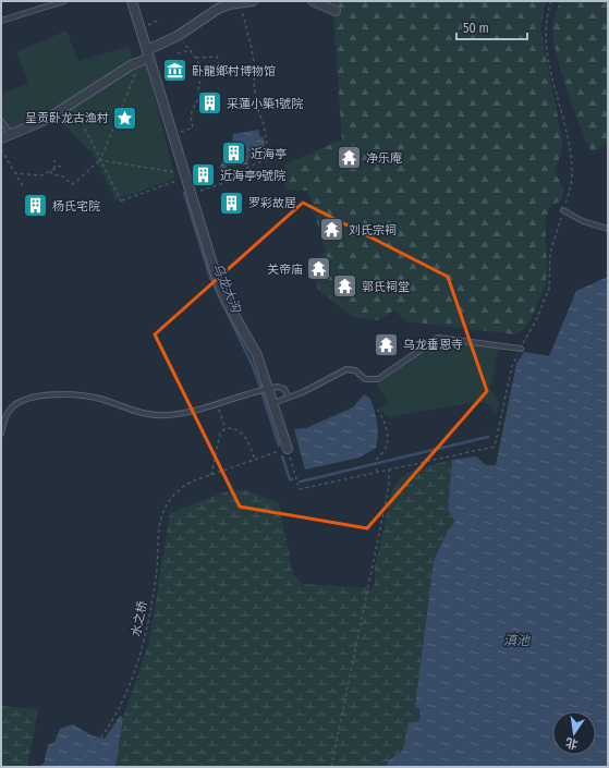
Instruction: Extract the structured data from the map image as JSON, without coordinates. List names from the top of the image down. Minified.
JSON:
{"streets":{"path":["水之桥"]},"water":["乌龙大沟","滇池"],"places":{"museum":["卧龍鄉村博物馆"],"building":["采蓮小築1號院","近海亭","近海亭9號院","罗彩故居","杨氏宅院"],"place":["呈贡卧龙古渔村"],"temple":["净乐庵","刘氏宗祠","关帝庙","郭氏祠堂","乌龙垂恩寺"]},"scale_bar":"50 m","north":"bottom"}
